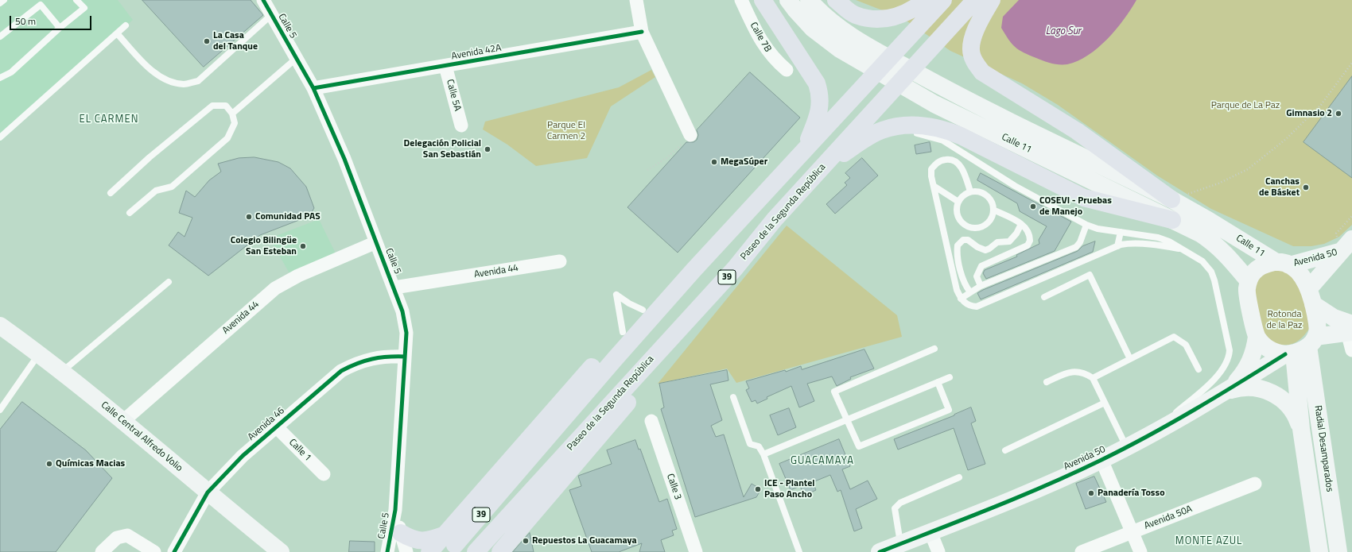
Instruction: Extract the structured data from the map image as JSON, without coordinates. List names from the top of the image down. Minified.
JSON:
{"streets":{"highway":["Paseo de la Segunda República","39"],"main road":["Calle 11","Avenida 50","Calle Central Alfredo Volio","Radial Desamparados"],"street":["Calle 5","Calle 7B","Avenida 42A","Calle 5A","Avenida 44","Avenida 46","Calle 1","Calle 3","Avenida 50A"]},"crossings":[["Calle 5","Avenida 42A"],["Calle 5","Avenida 44"],["Calle 5","Avenida 46"],["Avenida 42A","Calle 5A"],["Calle 11","Avenida 50"],["Calle 11","Radial Desamparados"],["Avenida 50","Radial Desamparados"],["Avenida 44","Calle Central Alfredo Volio"],["Avenida 46","Calle Central Alfredo Volio"],["Avenida 46","Calle 1"]],"districts":["EL CARMEN","GUACAMAYA","MONTE AZUL"],"water":["Lago Sur"],"parks":["Parque de La Paz","Parque El Carmen 2","Rotonda de la Paz"],"places":["La Casa del Tanque","Gimnasio 2","Delegación Policial San Sebastián","MegaSúper","Canchas de Básket","COSEVI - Pruebas de Manejo","Comunidad PAS","Colegio Bilingüe San Esteban","Químicas Macias","ICE - Plantel Paso Ancho","Panadería Tosso","Repuestos La Guacamaya"],"scale_bar":"50 m"}
